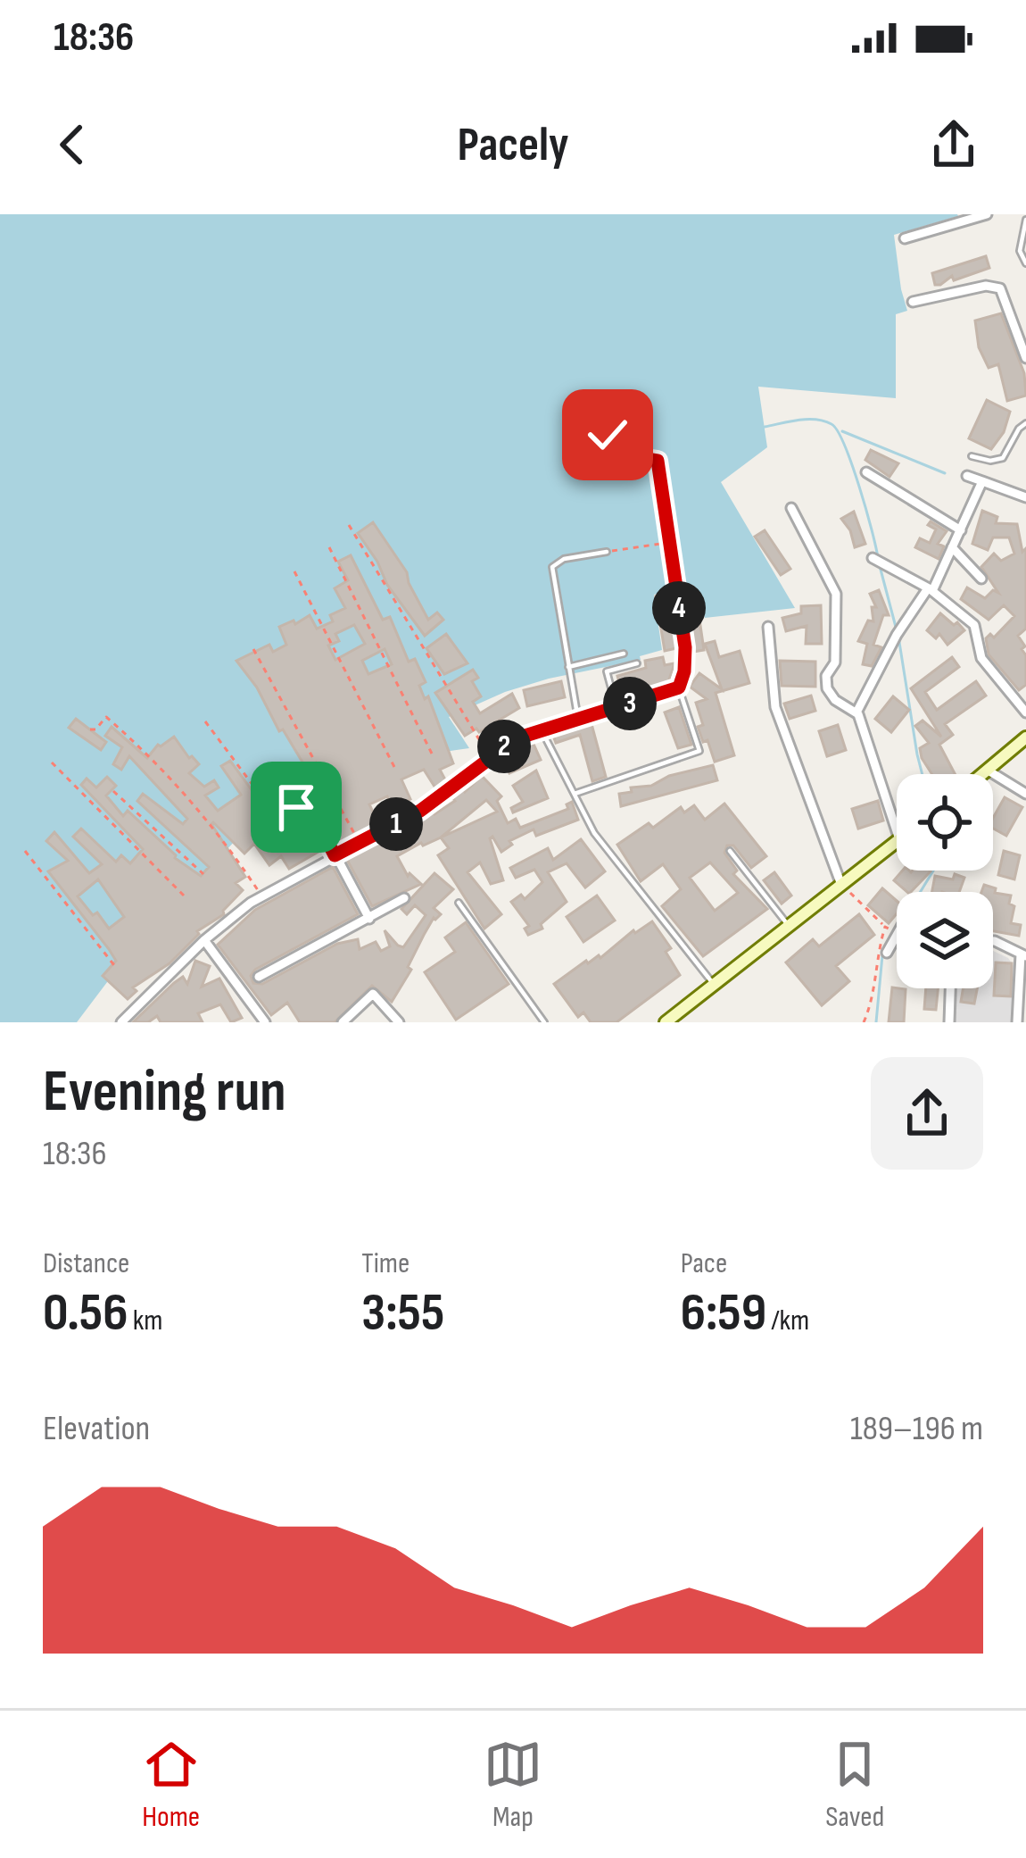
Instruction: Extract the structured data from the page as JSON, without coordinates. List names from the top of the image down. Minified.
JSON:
{"page":{"status":"18:36","header":"Pacely","pins":["4","3","2","1"],"heading":["Evening run","18:36"],"stats":[["Distance","0.56 km"],["Time","3:55"],["Pace","6:59 /km"]],"chart":["Elevation","189–196 m"],"tabs":["Home","Map","Saved"]}}
